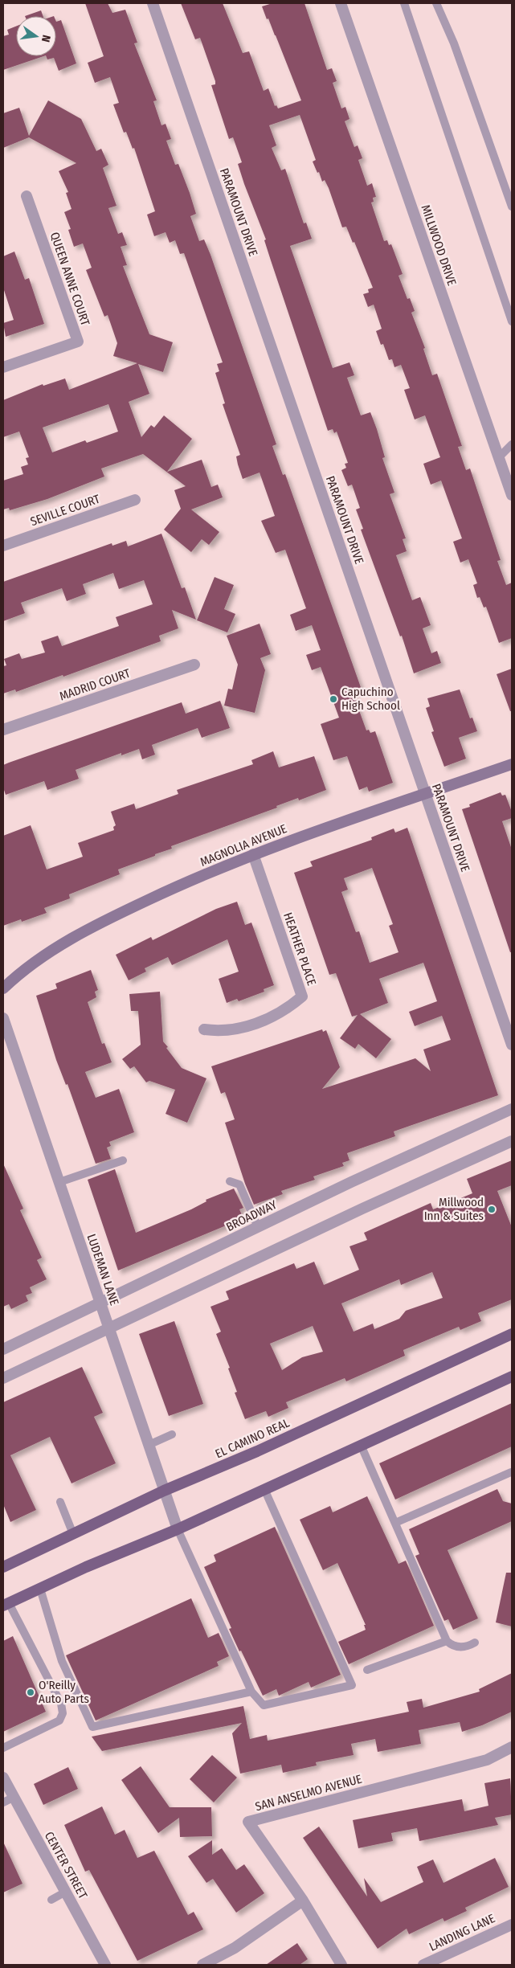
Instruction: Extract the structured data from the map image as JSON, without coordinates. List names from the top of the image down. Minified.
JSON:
{"streets":{"main road":["MAGNOLIA AVENUE","EL CAMINO REAL"],"street":["PARAMOUNT DRIVE","MILLWOOD DRIVE","QUEEN ANNE COURT","SEVILLE COURT","MADRID COURT","HEATHER PLACE","BROADWAY","LUDEMAN LANE","SAN ANSELMO AVENUE","CENTER STREET","LANDING LANE"]},"crossings":[["PARAMOUNT DRIVE","MAGNOLIA AVENUE"],["MAGNOLIA AVENUE","HEATHER PLACE"],["BROADWAY","LUDEMAN LANE"],["LUDEMAN LANE","EL CAMINO REAL"]],"places":["Capuchino High School","Millwood Inn & Suites","O'Reilly Auto Parts"],"north":"right"}
